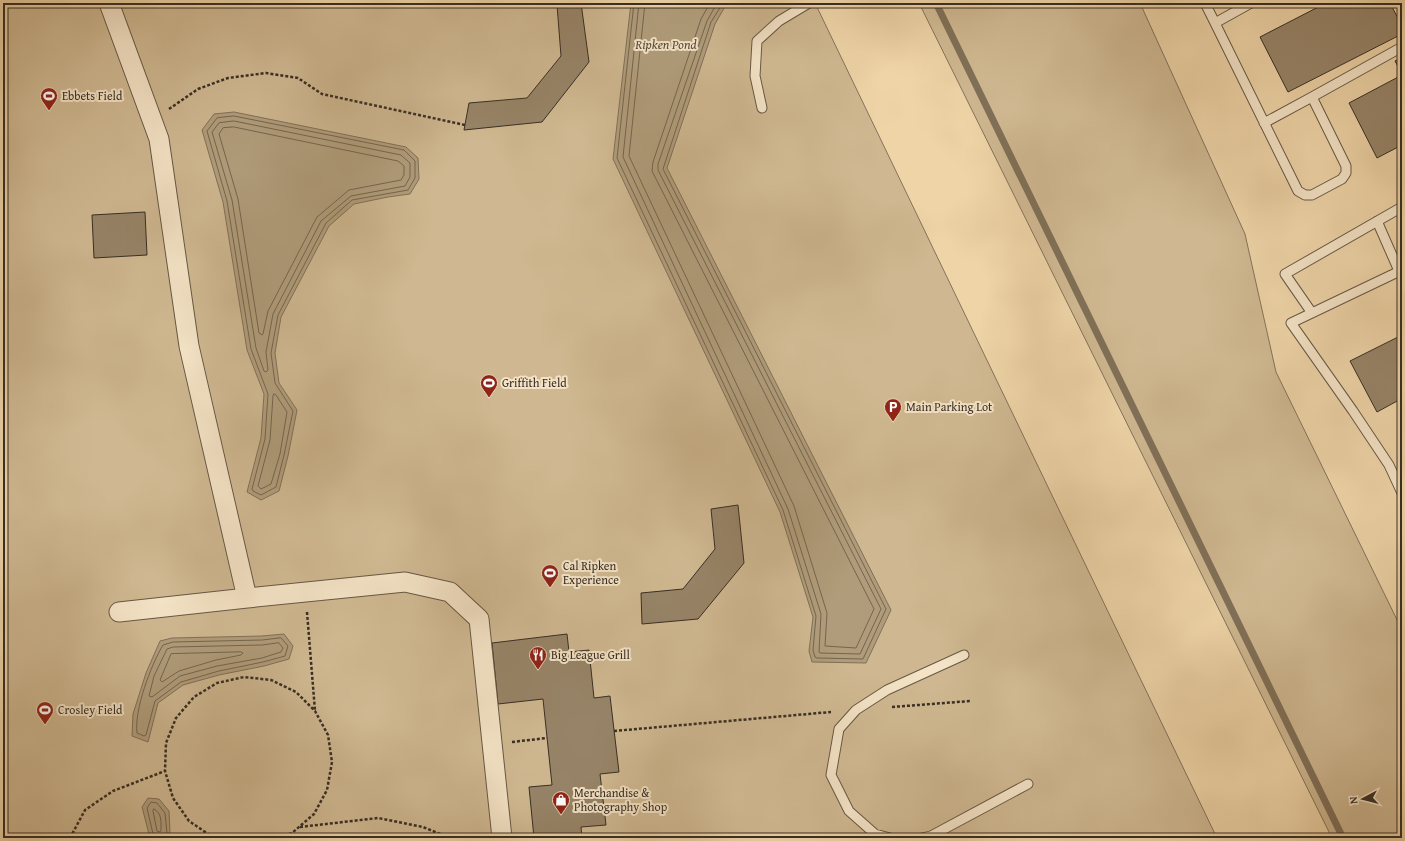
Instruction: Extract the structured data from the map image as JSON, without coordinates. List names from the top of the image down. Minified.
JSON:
{"water":["Ripken Pond"],"places":{"sports":["Ebbets Field","Griffith Field","Cal Ripken Experience","Crosley Field"],"parking":["Main Parking Lot"],"restaurant":["Big League Grill"],"shop":["Merchandise & Photography Shop"]},"north":"left"}
